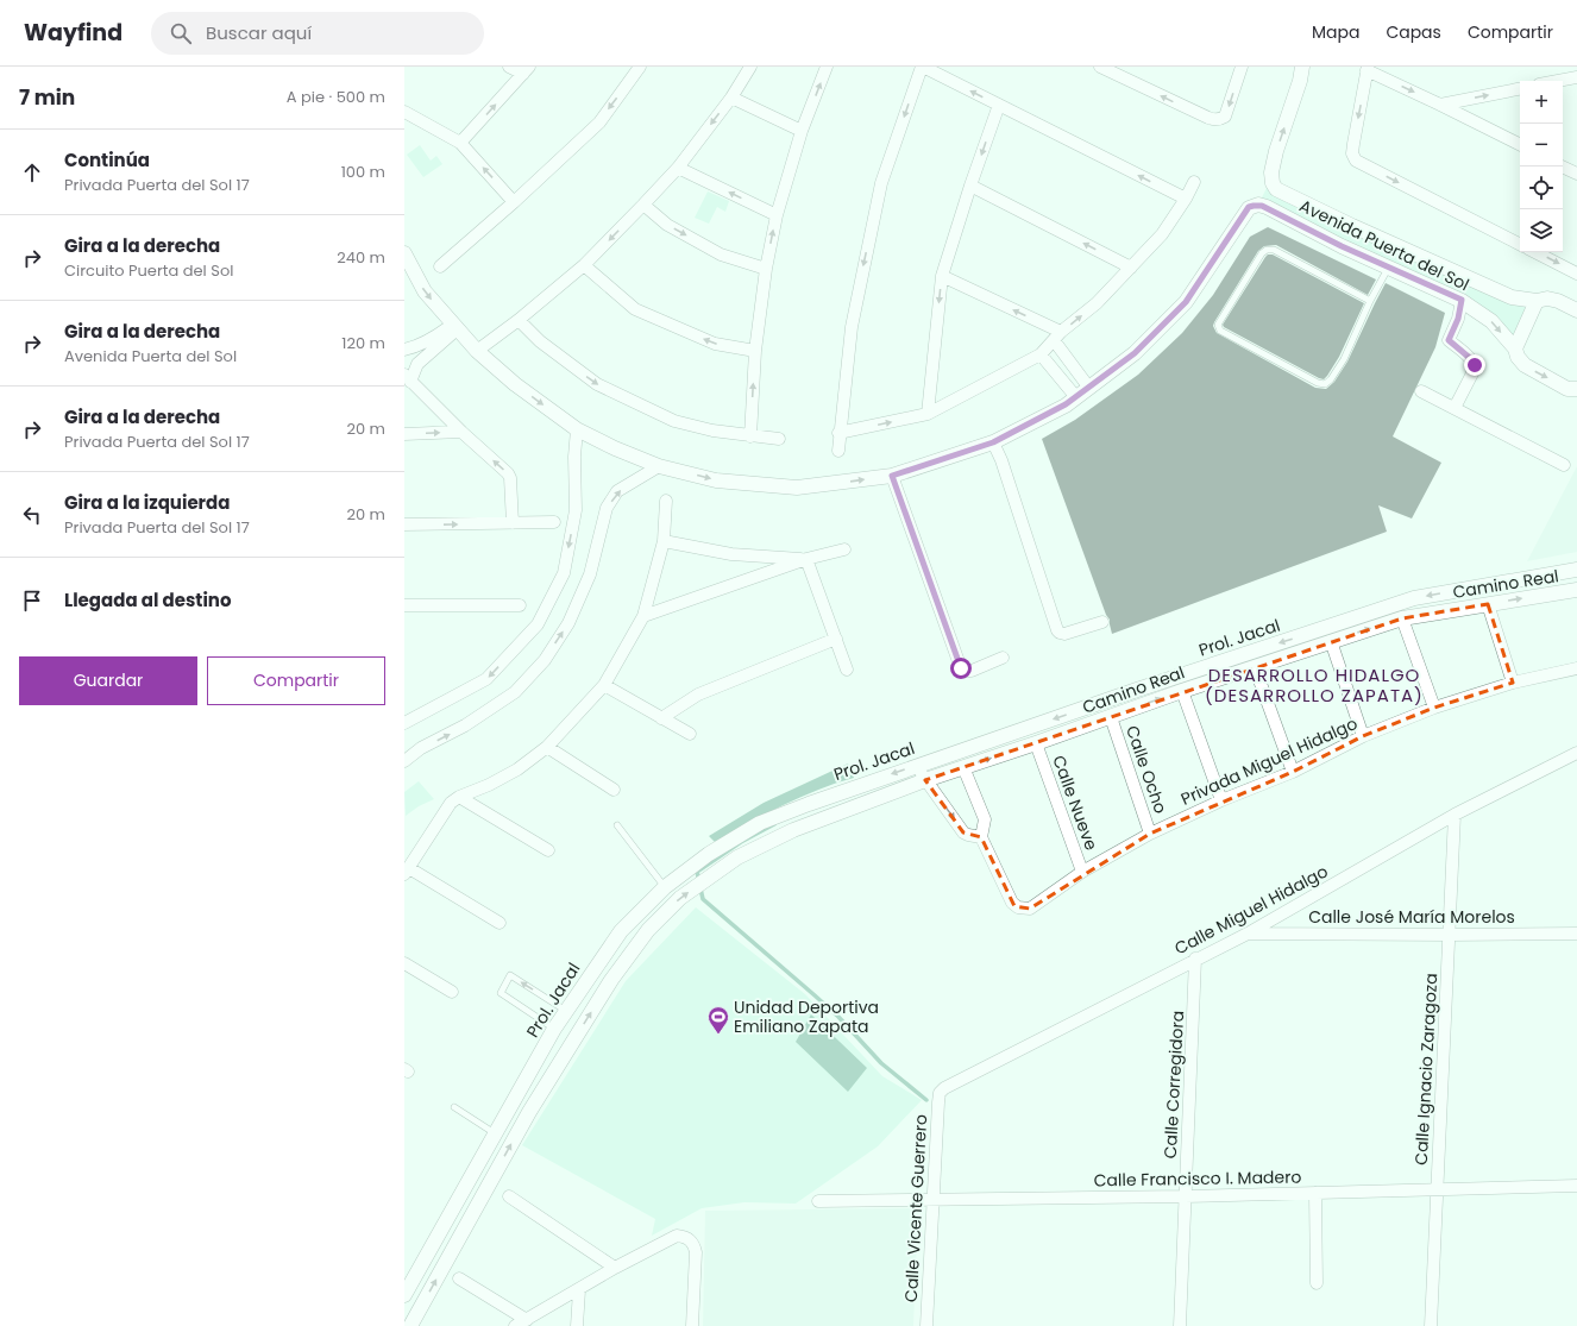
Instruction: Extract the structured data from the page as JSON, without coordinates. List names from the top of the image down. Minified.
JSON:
{"streets":{"street":["Avenida Puerta del Sol","Camino Real","Prol. Jacal","Privada Miguel Hidalgo","Calle Ocho","Calle Nueve","Calle Miguel Hidalgo","Calle José María Morelos","Calle Ignacio Zaragoza","Calle Corregidora","Calle Francisco I. Madero","Calle Vicente Guerrero"]},"crossings":[["Camino Real","Prol. Jacal"],["Camino Real","Calle Ocho"],["Camino Real","Calle Nueve"],["Privada Miguel Hidalgo","Calle Ocho"],["Privada Miguel Hidalgo","Calle Nueve"],["Calle Miguel Hidalgo","Calle José María Morelos"],["Calle Miguel Hidalgo","Calle Ignacio Zaragoza"],["Calle Miguel Hidalgo","Calle Corregidora"],["Calle Miguel Hidalgo","Calle Vicente Guerrero"],["Calle José María Morelos","Calle Ignacio Zaragoza"],["Calle Ignacio Zaragoza","Calle Francisco I. Madero"],["Calle Corregidora","Calle Francisco I. Madero"],["Calle Francisco I. Madero","Calle Vicente Guerrero"]],"one_way":["Camino Real"],"districts":["DESARROLLO HIDALGO (DESARROLLO ZAPATA)"],"places":{"sports":["Unidad Deportiva Emiliano Zapata"]},"page":{"header":"Wayfind","search":"Buscar aquí","nav":["Mapa","Capas","Compartir"],"heading":["7 min","A pie · 500 m"],"map_buttons":["+","−"],"list":[["Continúa","Privada Puerta del Sol 17","100 m"],["Gira a la derecha","Circuito Puerta del Sol","240 m"],["Gira a la derecha","Avenida Puerta del Sol","120 m"],["Gira a la derecha","Privada Puerta del Sol 17","20 m"],["Gira a la izquierda","Privada Puerta del Sol 17","20 m"],"Llegada al destino"],"buttons":["Guardar","Compartir"]}}
